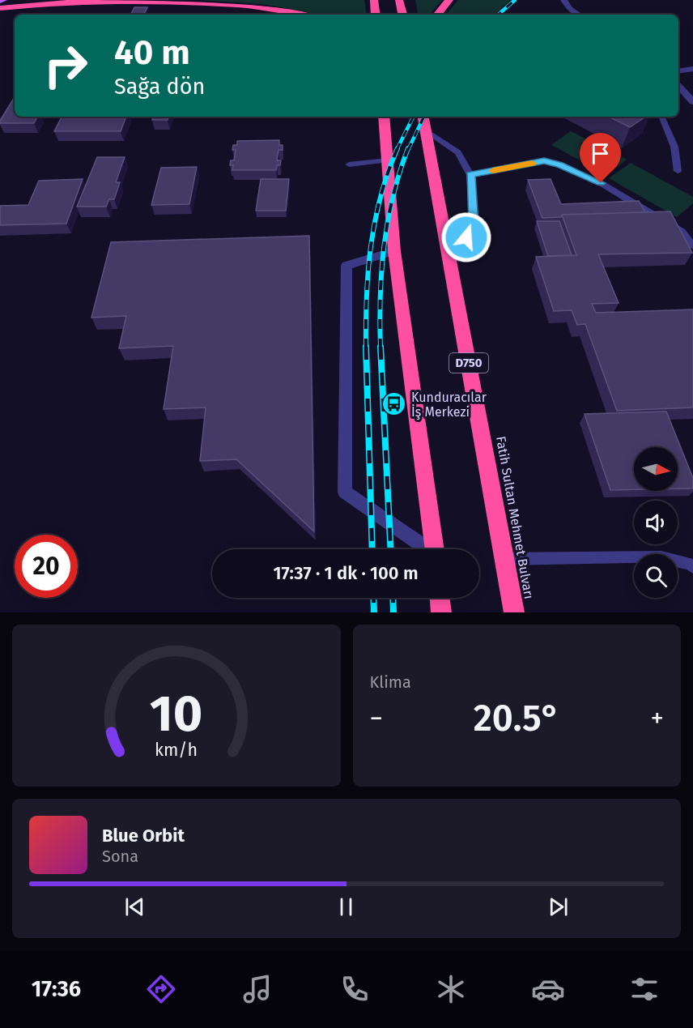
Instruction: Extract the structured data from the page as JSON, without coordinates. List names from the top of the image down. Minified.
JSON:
{"streets":{"highway":["D750","Fatih Sultan Mehmet Bulvarı"]},"places":{"bus stop":["Kunduracılar İş Merkezi"]},"north":"right","page":{"turn":["40 m","Sağa dön"],"limit":"20","trip":"17:37 · 1 dk · 100 m","tile":"Klima","heat":["−","20.5°","+"],"song":["Blue Orbit","Sona"],"tabs":"17:36","gauge":["10","km/h"]}}
